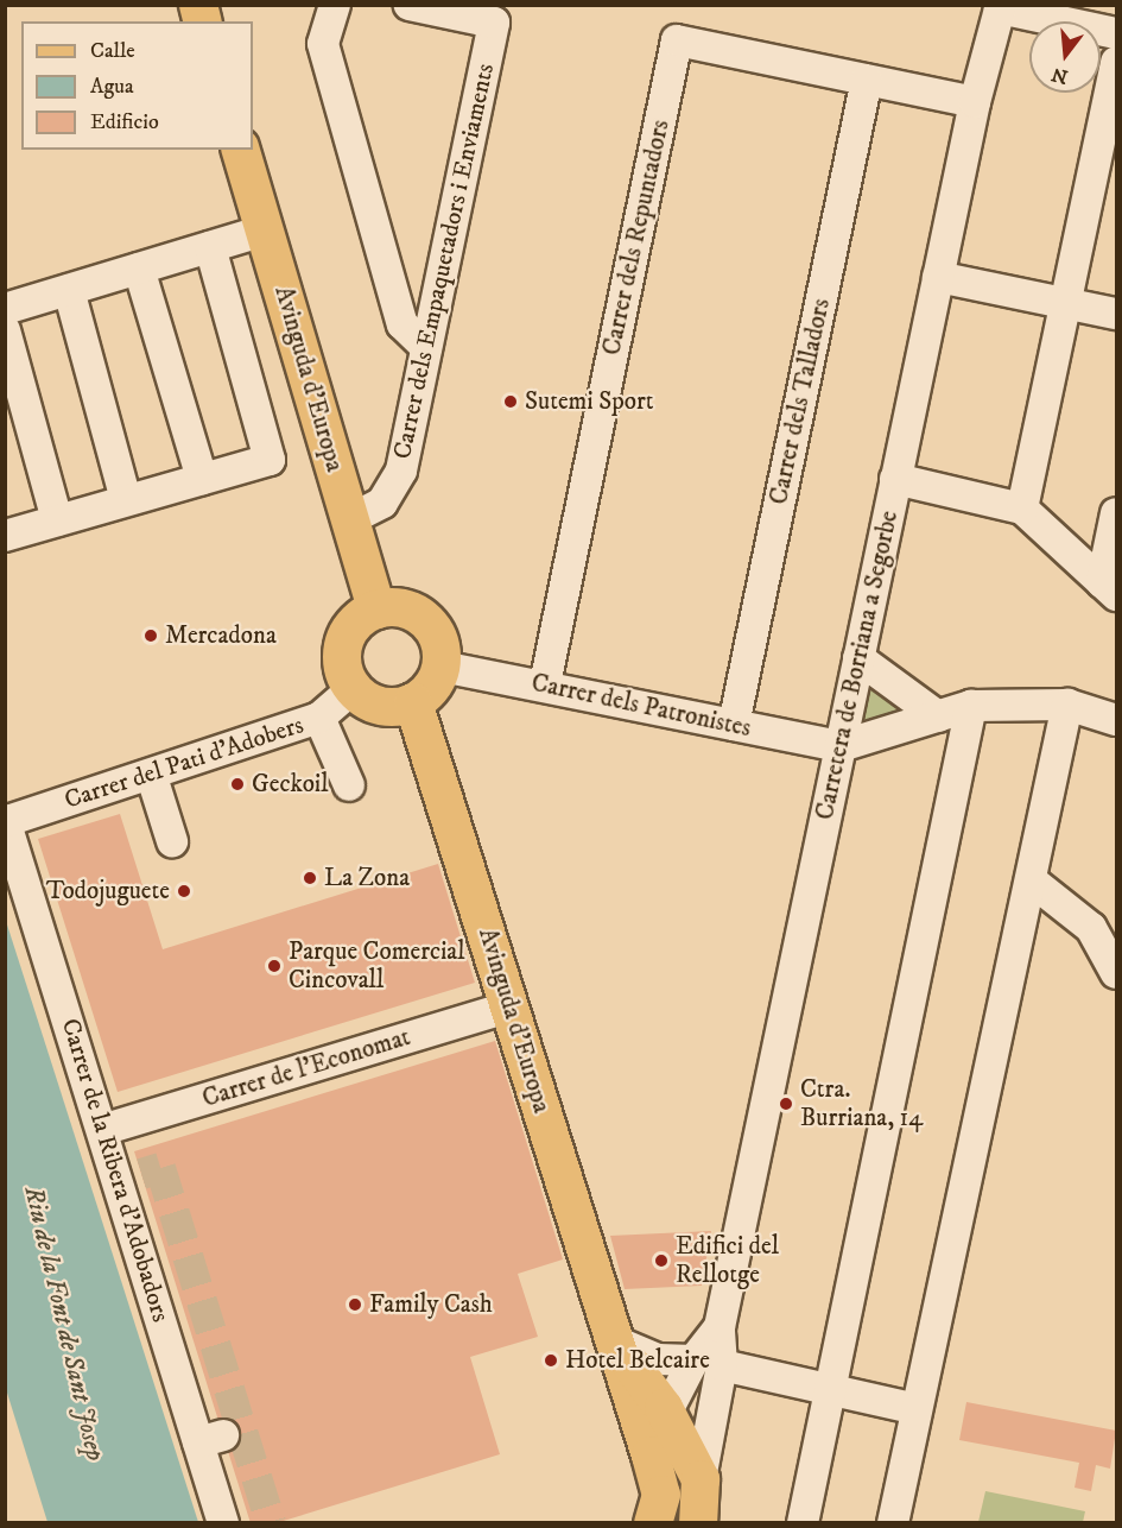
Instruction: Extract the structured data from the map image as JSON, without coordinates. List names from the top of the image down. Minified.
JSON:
{"streets":{"main road":["Avinguda d'Europa"],"street":["Carrer dels Repuntadors","Carrer dels Empaquetadors i Enviaments","Carrer dels Talladors","Carretera de Borriana a Segorbe","Carrer dels Patronistes","Carrer del Pati d'Adobers","Carrer de l'Economat","Carrer de la Ribera d'Adobadors"]},"crossings":[["Carrer dels Repuntadors","Carrer dels Talladors"],["Carrer dels Repuntadors","Carrer dels Patronistes"],["Carrer dels Empaquetadors i Enviaments","Avinguda d'Europa"],["Avinguda d'Europa","Carrer dels Patronistes"],["Avinguda d'Europa","Carrer del Pati d'Adobers"],["Avinguda d'Europa","Carrer de l'Economat"],["Carrer dels Talladors","Carrer dels Patronistes"],["Carretera de Borriana a Segorbe","Carrer dels Patronistes"],["Carrer dels Patronistes","Carrer del Pati d'Adobers"],["Carrer del Pati d'Adobers","Carrer de la Ribera d'Adobadors"],["Carrer de l'Economat","Carrer de la Ribera d'Adobadors"]],"water":["Riu de la Font de Sant Josep"],"places":["Sutemi Sport","Mercadona","Geckoil","La Zona","Todojuguete","Parque Comercial Cincovall","Ctra. Burriana, 14","Edifici del Rellotge","Family Cash","Hotel Belcaire"],"legend":["Calle","Agua","Edificio"],"north":"bottom"}
